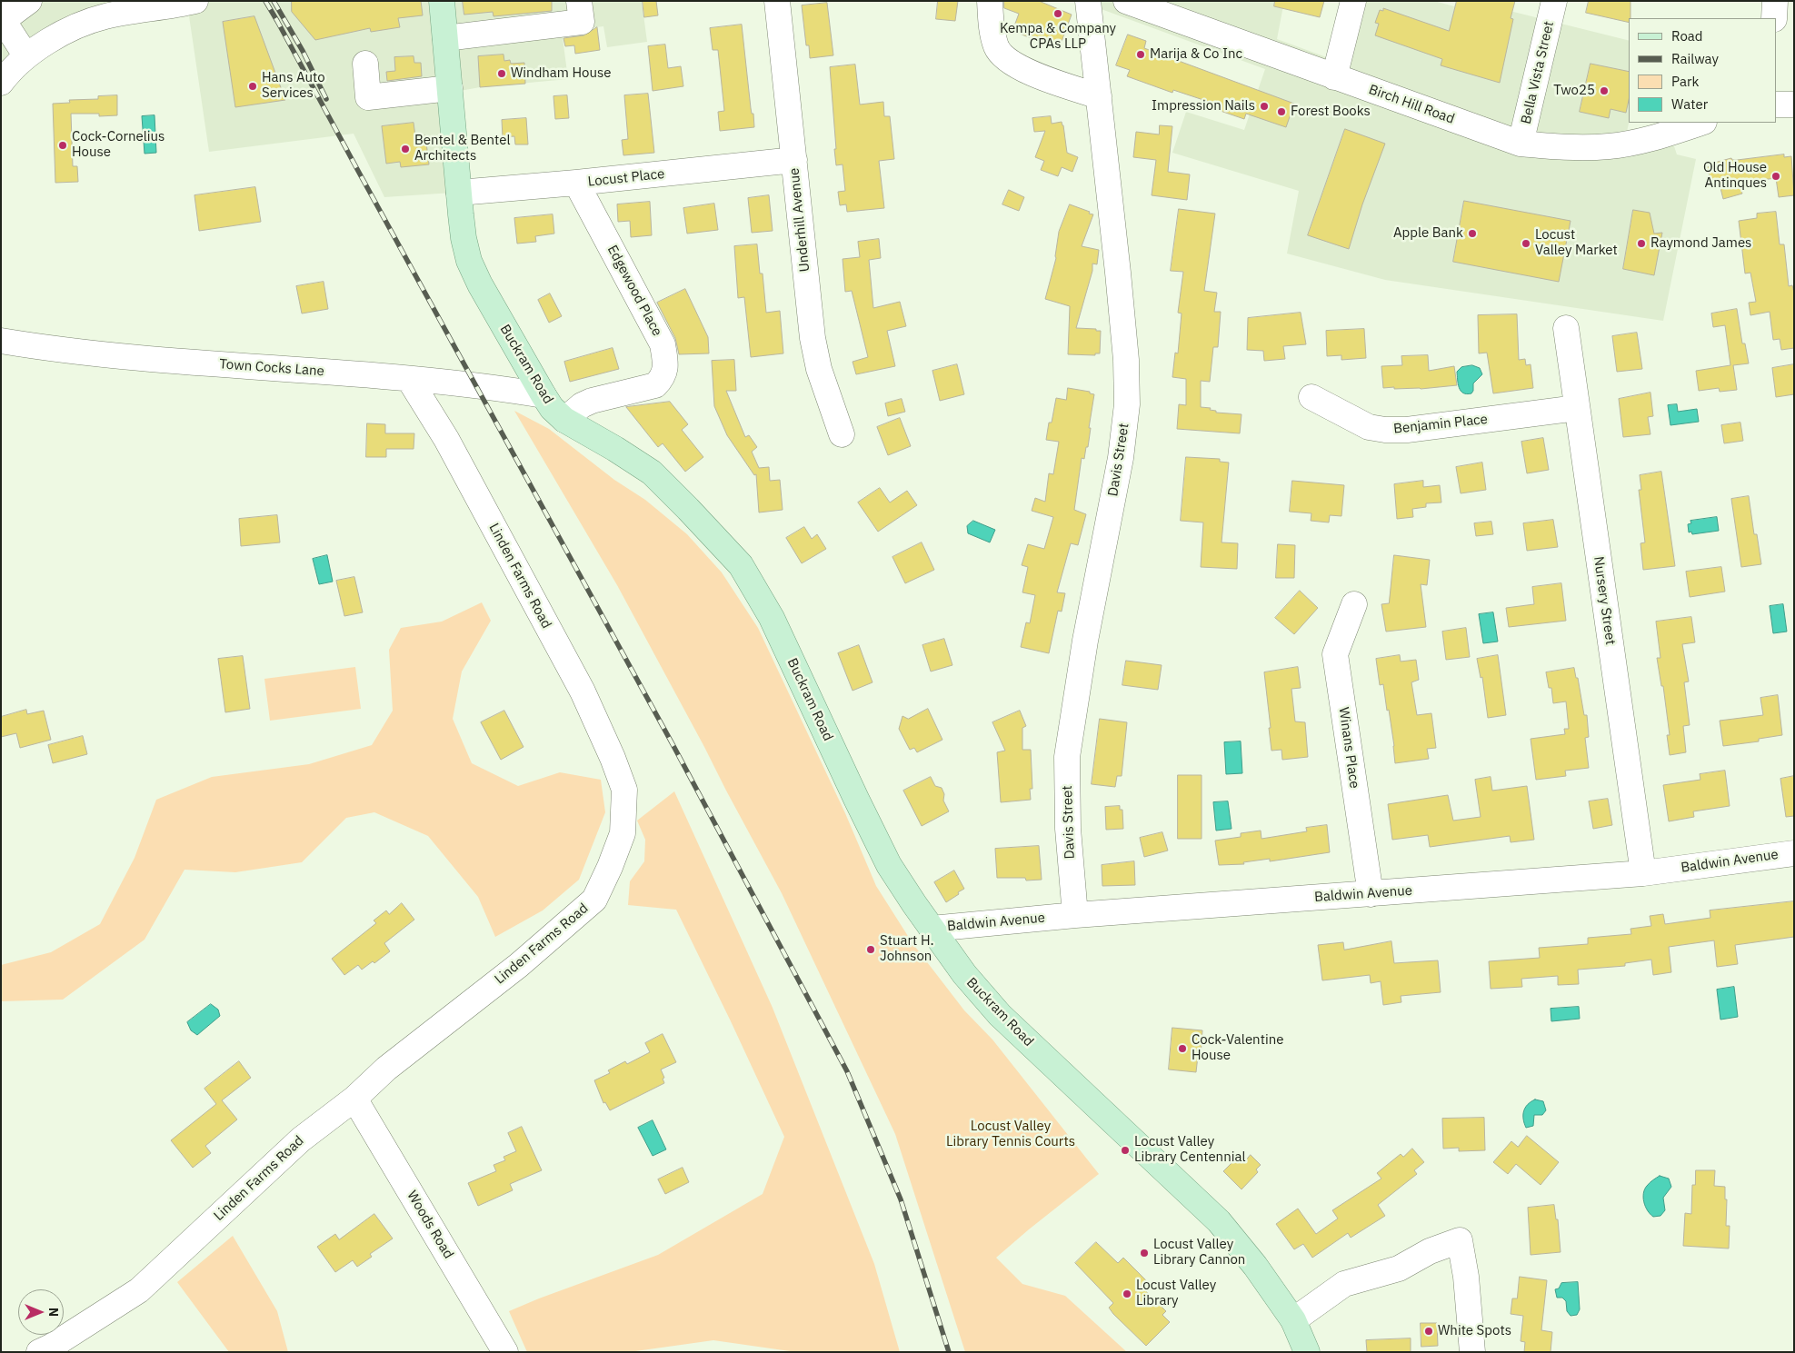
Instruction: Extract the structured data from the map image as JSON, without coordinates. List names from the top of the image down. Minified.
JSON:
{"streets":{"main road":["Buckram Road"],"street":["Bella Vista Street","Birch Hill Road","Locust Place","Underhill Avenue","Edgewood Place","Town Cocks Lane","Benjamin Place","Davis Street","Linden Farms Road","Nursery Street","Winans Place","Baldwin Avenue","Woods Road"]},"crossings":[["Bella Vista Street","Birch Hill Road"],["Locust Place","Underhill Avenue"],["Locust Place","Edgewood Place"],["Locust Place","Buckram Road"],["Edgewood Place","Buckram Road"],["Buckram Road","Town Cocks Lane"],["Buckram Road","Baldwin Avenue"],["Town Cocks Lane","Linden Farms Road"],["Benjamin Place","Nursery Street"],["Davis Street","Baldwin Avenue"],["Linden Farms Road","Woods Road"],["Nursery Street","Baldwin Avenue"],["Winans Place","Baldwin Avenue"]],"parks":["Locust Valley Library Tennis Courts"],"places":["Kempa & Company CPAs LLP","Marija & Co Inc","Windham House","Hans Auto Services","Two25","Impression Nails","Forest Books","Cock-Cornelius House","Bentel & Bentel Architects","Old House Antinques","Apple Bank","Locust Valley Market","Raymond James","Stuart H. Johnson","Cock-Valentine House","Locust Valley Library Centennial","Locust Valley Library Cannon","Locust Valley Library","White Spots"],"legend":["Road","Railway","Park","Water"],"north":"right"}
